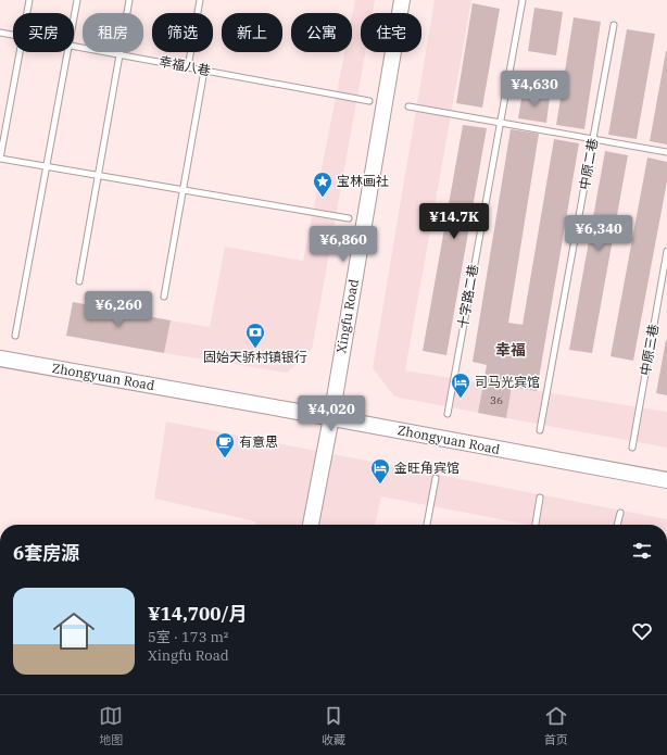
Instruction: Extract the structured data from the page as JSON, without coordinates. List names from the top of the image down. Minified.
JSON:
{"streets":{"main road":["Xingfu Road","Zhongyuan Road"],"lane":["幸福八巷","中原二巷","十字路二巷","中原三巷"]},"crossings":[["Xingfu Road","Zhongyuan Road"]],"districts":["幸福"],"places":{"place":["宝林画社"],"bank":["固始天骄村镇银行"],"hotel":["司马光宾馆","金旺角宾馆"],"cafe":["有意思"]},"house_numbers":["36"],"page":{"chip":["买房","租房","筛选","新上","公寓","住宅"],"price":["¥4,630","¥14.7K","¥6,340","¥6,860","¥6,260","¥4,020"],"heading":"6套房源","list":[{"name":"¥14,700/月","note":"5室 · 173 m² · Xingfu Road"}],"tabs":["地图","收藏","首页"]}}
